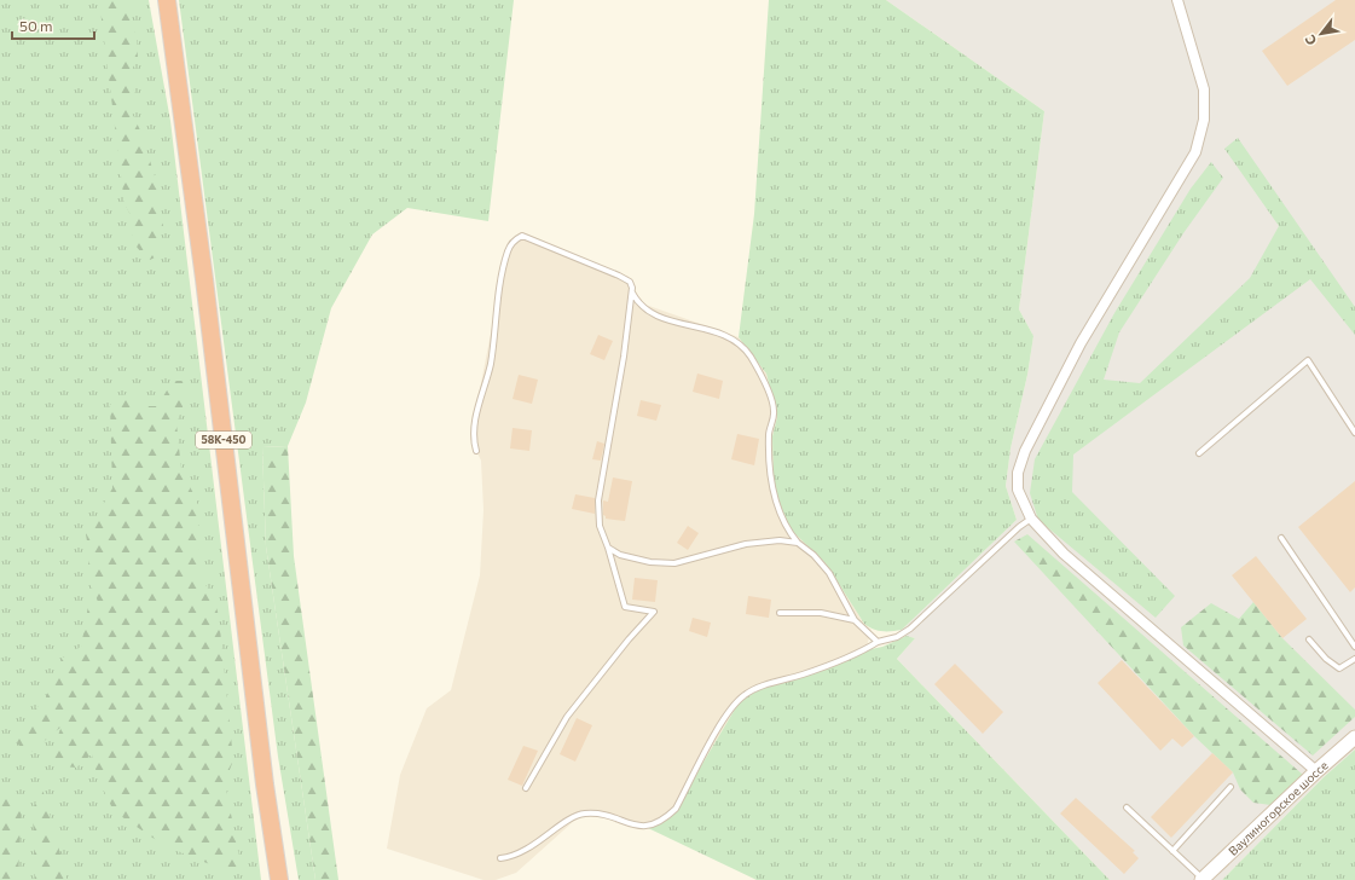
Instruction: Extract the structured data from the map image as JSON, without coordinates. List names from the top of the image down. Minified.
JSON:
{"streets":{"highway":["58К-450"],"street":["Ваулиногорское шоссе"]},"scale_bar":"50 m","north":"bottom left"}
